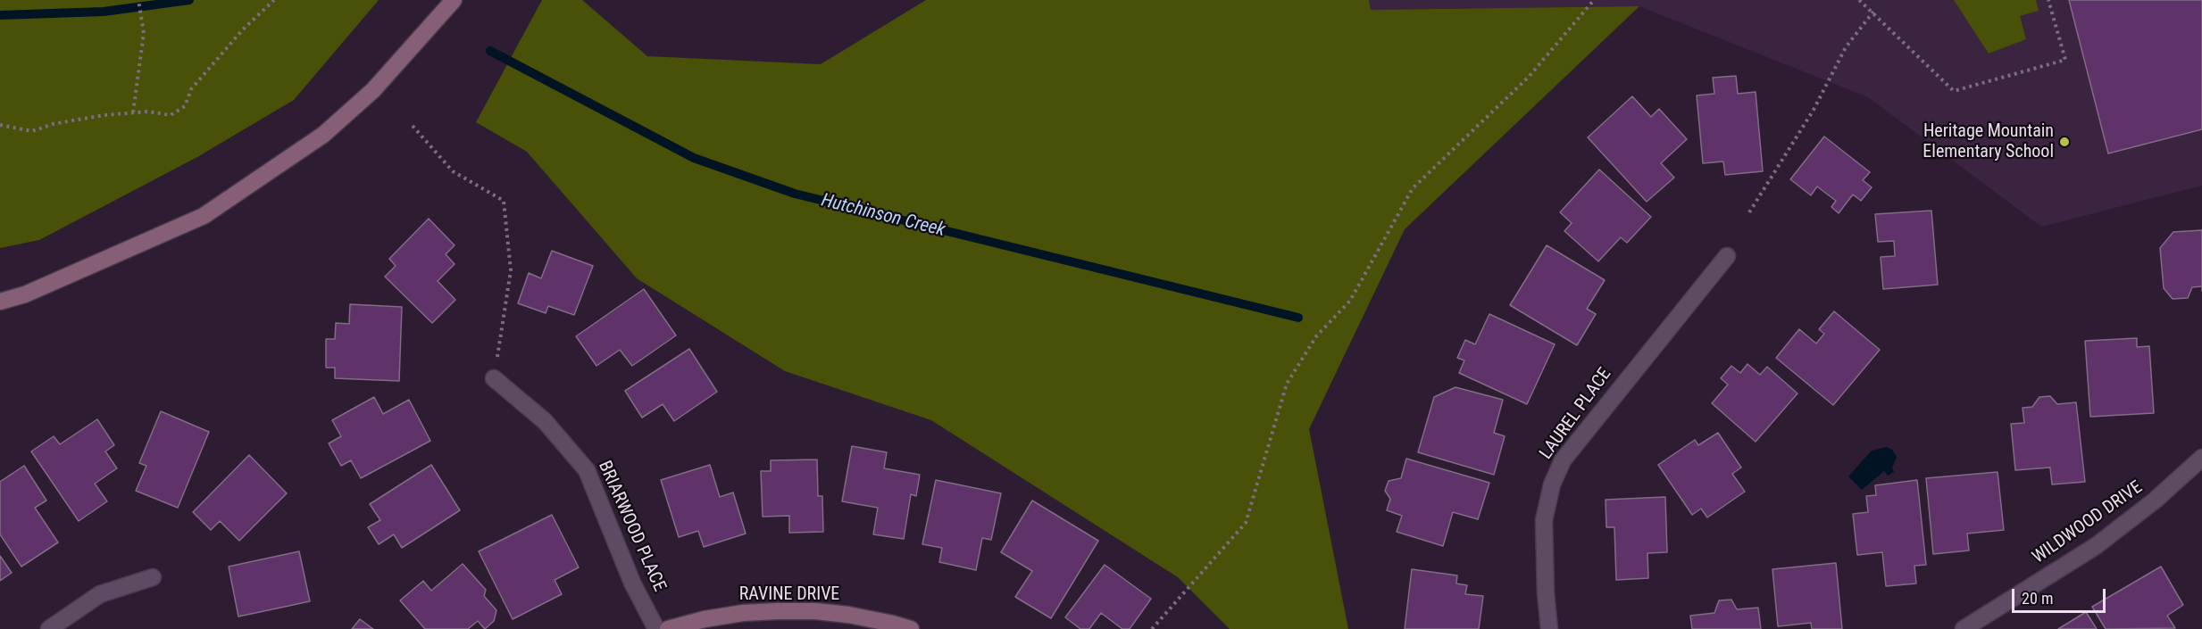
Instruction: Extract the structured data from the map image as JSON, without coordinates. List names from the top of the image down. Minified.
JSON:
{"streets":{"main road":["RAVINE DRIVE"],"street":["LAUREL PLACE","WILDWOOD DRIVE","BRIARWOOD PLACE"]},"water":["Hutchinson Creek"],"places":["Heritage Mountain Elementary School"],"scale_bar":"20 m"}
